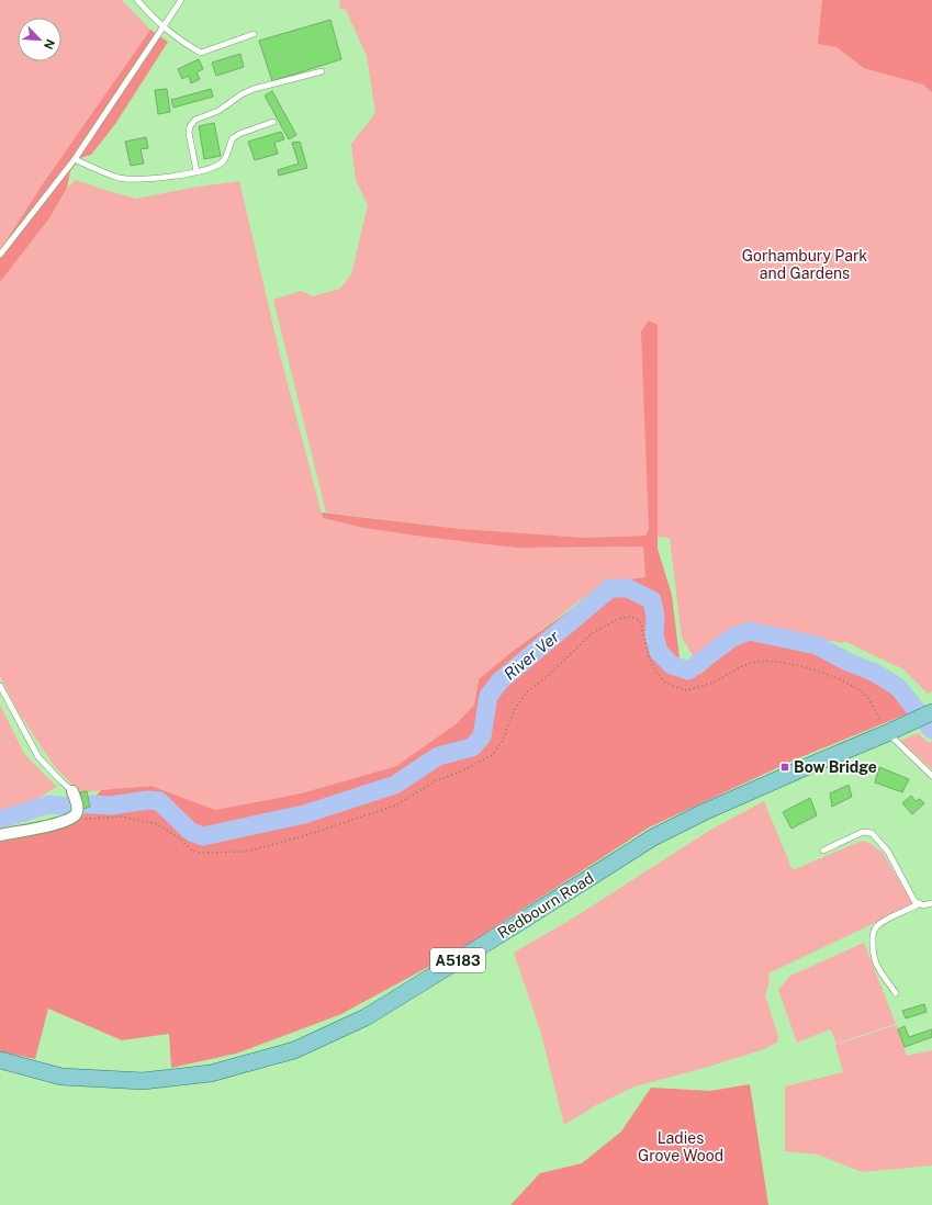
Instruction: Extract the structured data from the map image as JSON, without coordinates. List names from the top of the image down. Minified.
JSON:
{"streets":{"main road":["Redbourn Road","A5183"]},"water":["River Ver"],"parks":["Gorhambury Park and Gardens","Ladies Grove Wood"],"places":{"transit":["Bow Bridge"]},"north":"bottom right"}
